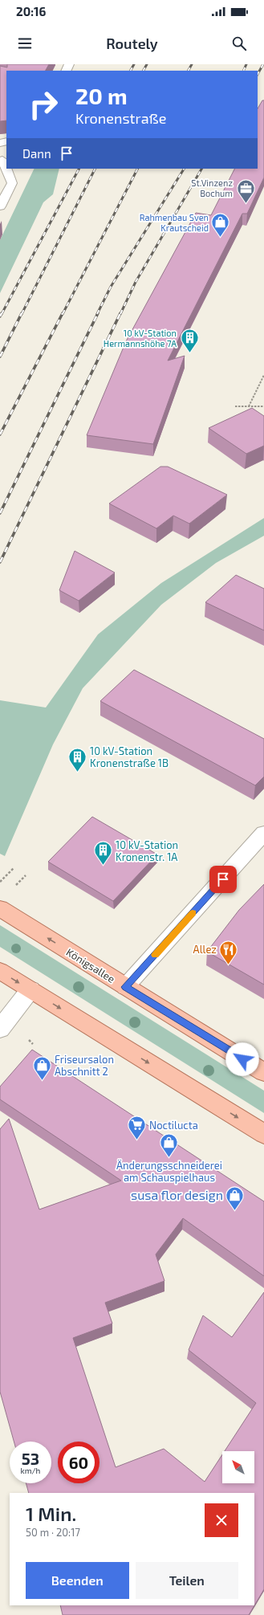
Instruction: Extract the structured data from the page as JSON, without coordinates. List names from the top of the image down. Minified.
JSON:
{"streets":{"main road":["Königsallee"]},"places":{"office":["St.Vinzenz Bochum"],"shop":["Rahmenbau Sven Krautscheid","Friseursalon Abschnitt 2","Änderungsschneiderei am Schauspielhaus","susa flor design"],"building":["10 kV-Station Hermannshöhe 7A","10 kV-Station Kronenstraße 1B","10 kV-Station Kronenstr. 1A"],"restaurant":["Allez"],"supermarket":["Noctilucta"]},"north":"top left","page":{"status":"20:16","header":"Routely","turn":["20 m","Kronenstraße"],"then":"Dann","speed":"53 km/h","limit":"60","heading":["1 Min.","50 m · 20:17"],"buttons":["Beenden","Teilen"]}}
